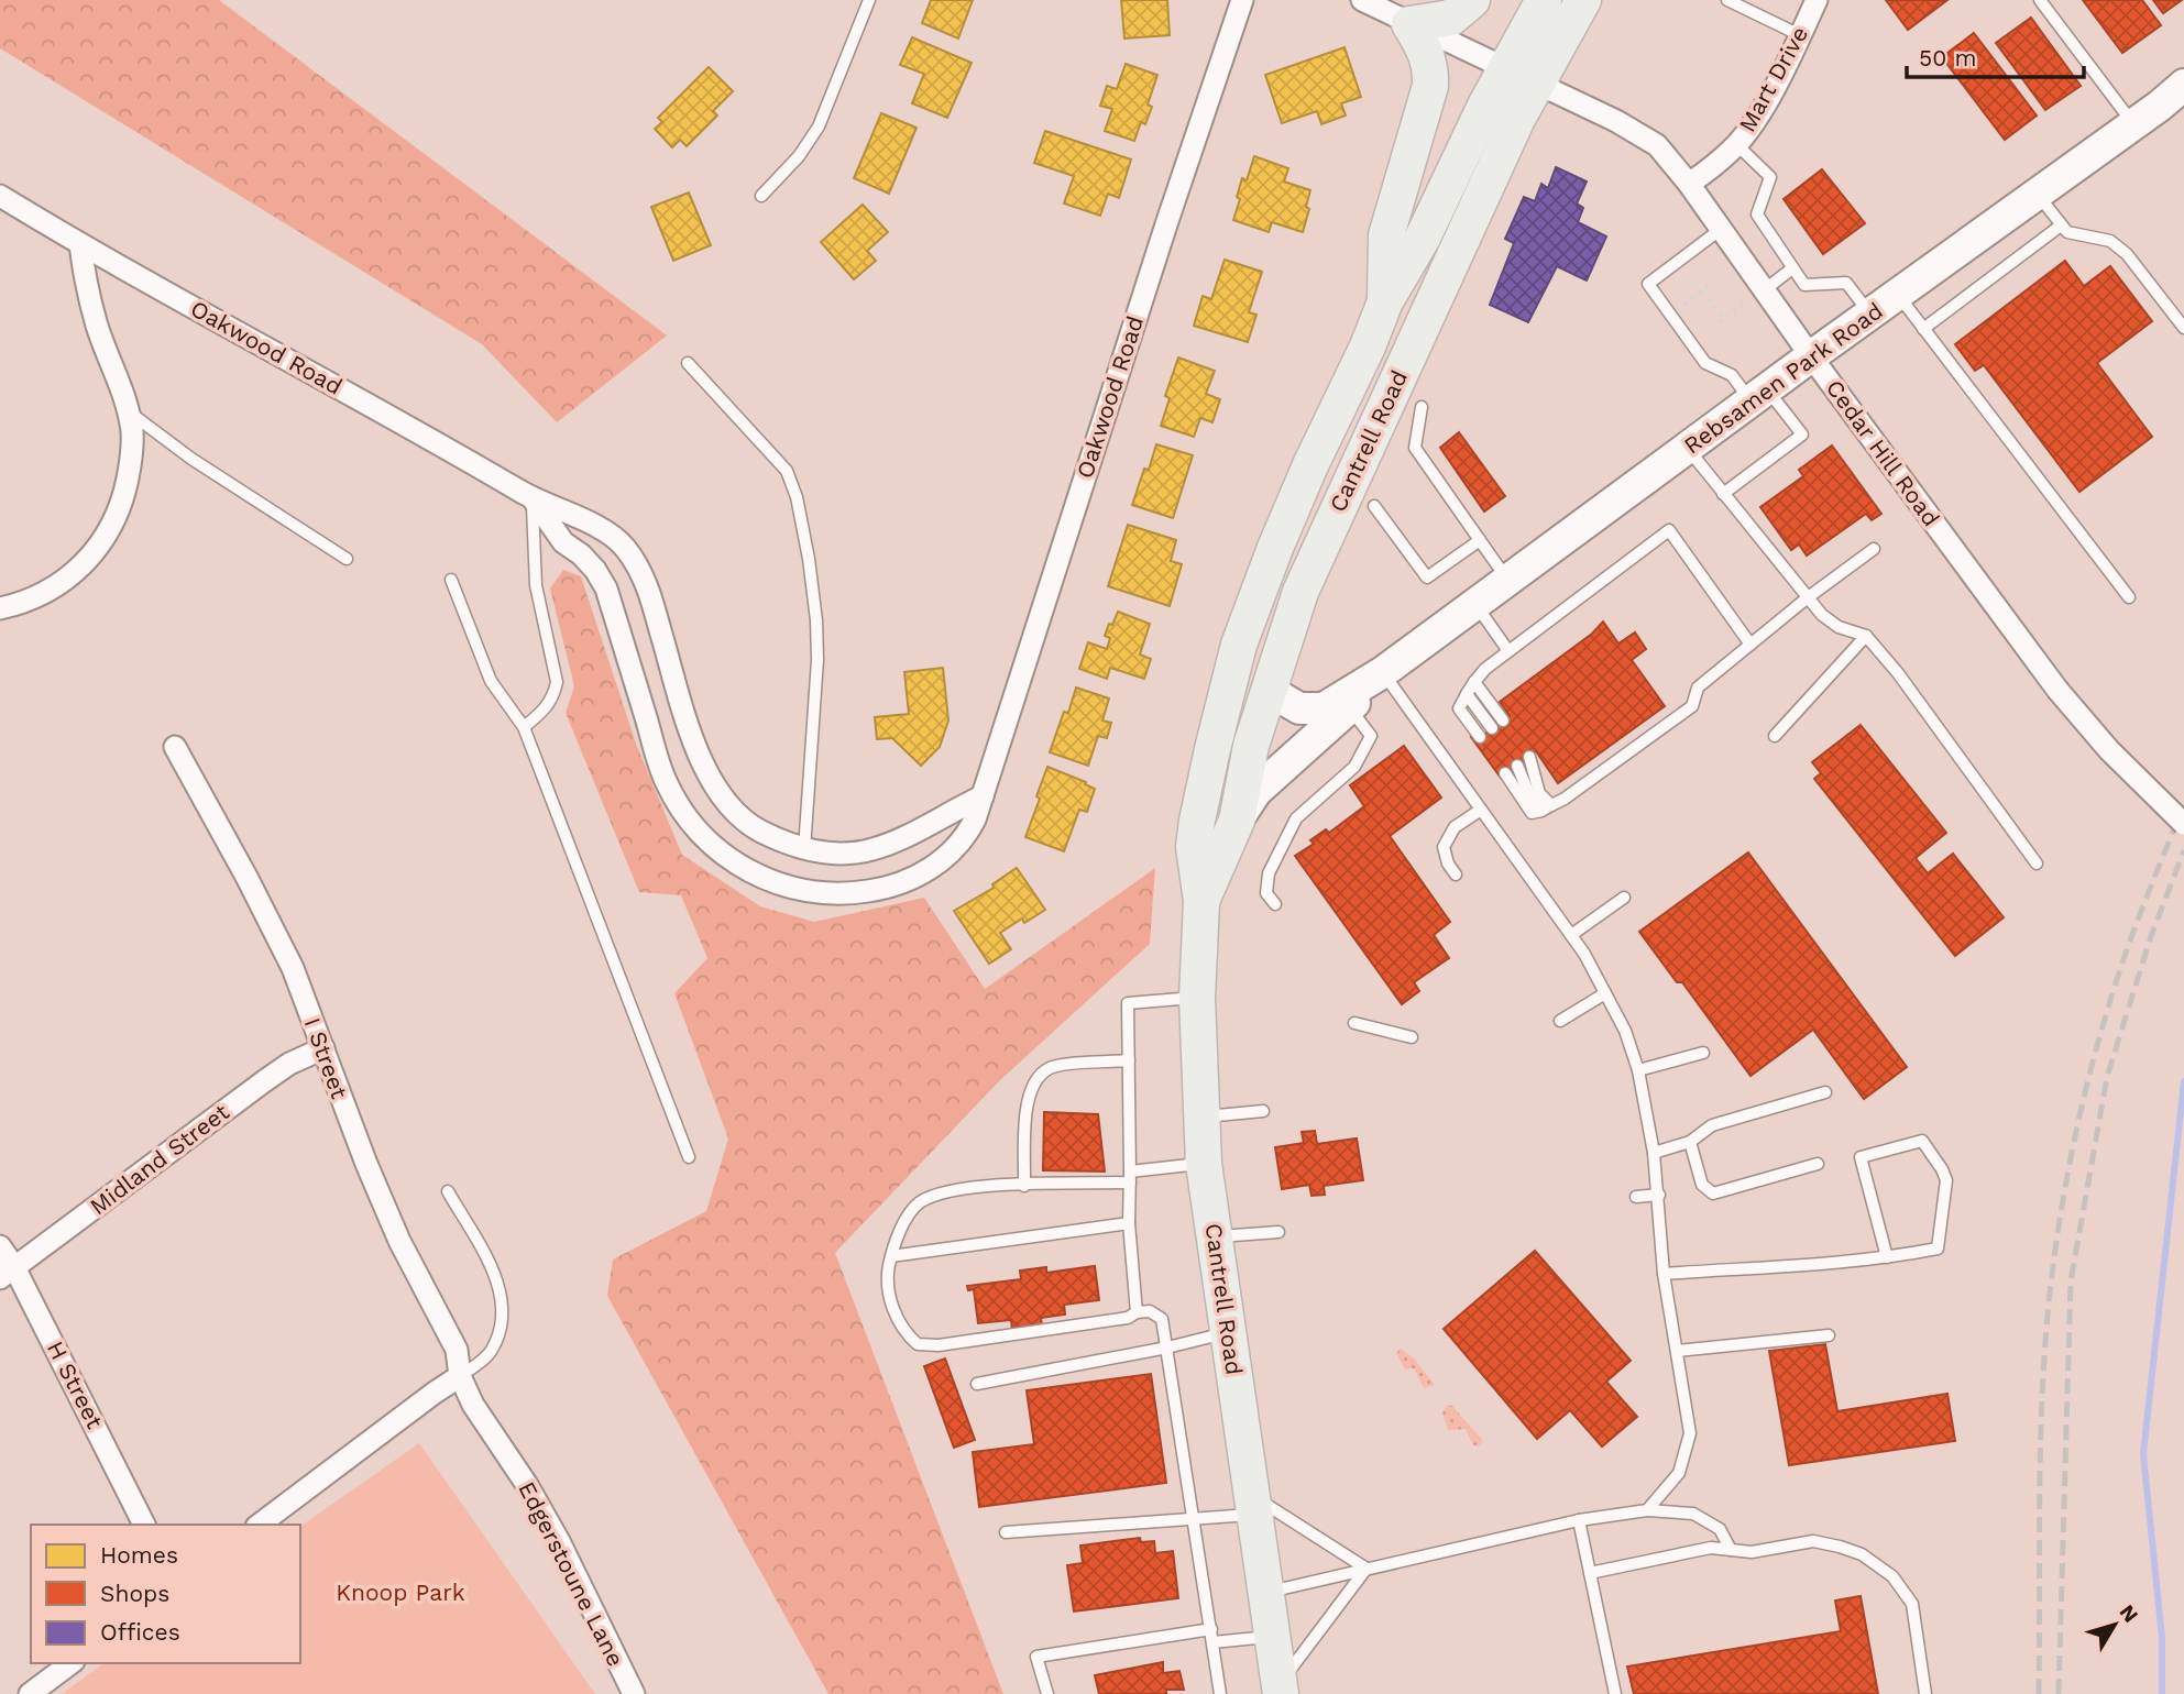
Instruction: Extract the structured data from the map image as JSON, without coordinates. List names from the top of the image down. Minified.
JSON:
{"streets":{"main road":["Cantrell Road"],"street":["Mart Drive","Oakwood Road","Rebsamen Park Road","Cedar Hill Road","I Street","Midland Street","H Street","Edgerstoune Lane"]},"crossings":[["Mart Drive","Cedar Hill Road"],["Rebsamen Park Road","Cantrell Road"],["Rebsamen Park Road","Cedar Hill Road"],["Cantrell Road","Cedar Hill Road"],["I Street","Midland Street"],["I Street","Edgerstoune Lane"],["Midland Street","H Street"]],"parks":["Knoop Park"],"legend":["Homes","Shops","Offices"],"scale_bar":"50 m","north":"top right"}
